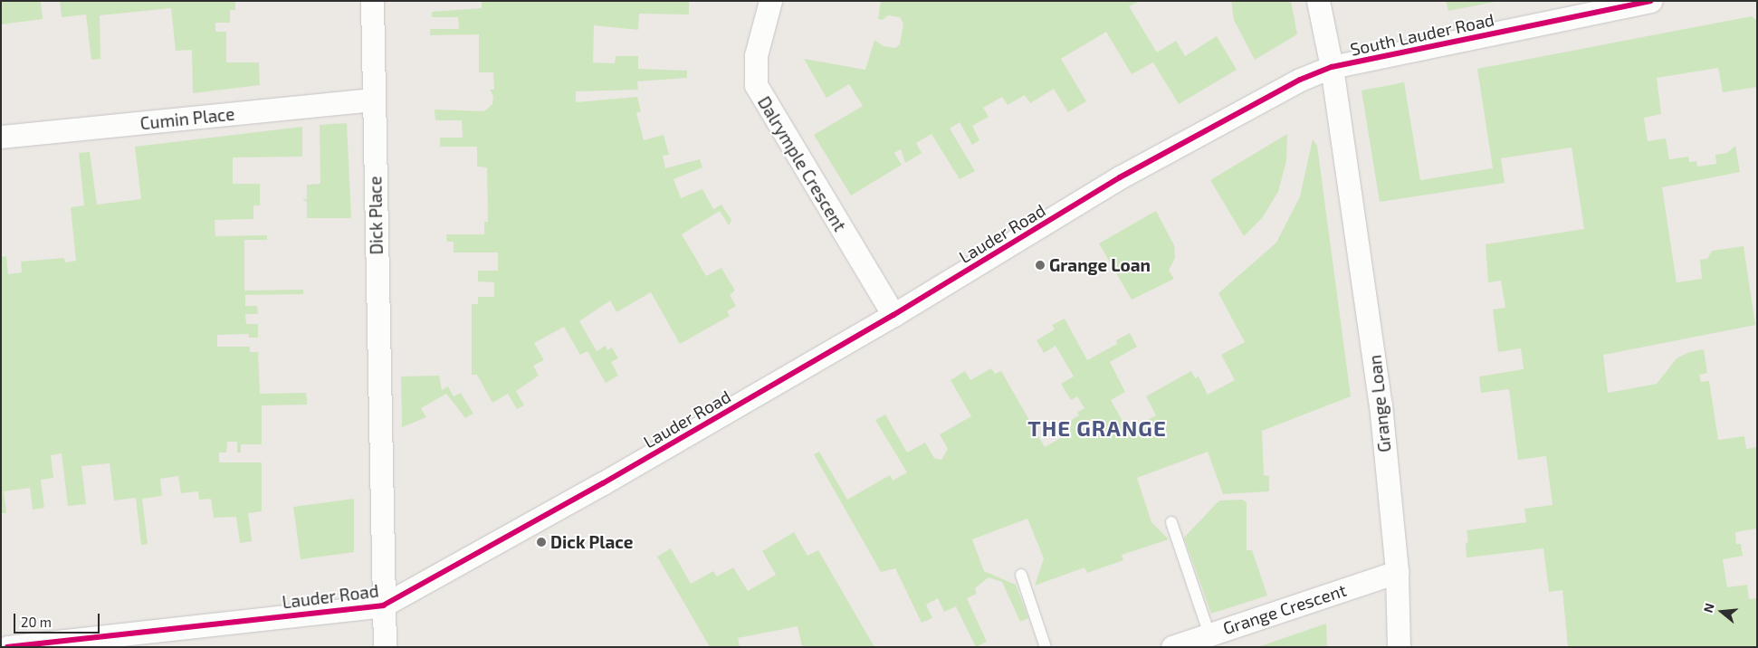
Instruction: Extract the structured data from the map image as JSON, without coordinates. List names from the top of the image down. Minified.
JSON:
{"streets":{"street":["South Lauder Road","Cumin Place","Dalrymple Crescent","Dick Place","Lauder Road","Grange Loan","Grange Crescent"]},"crossings":[["South Lauder Road","Lauder Road"],["South Lauder Road","Grange Loan"],["Cumin Place","Dick Place"],["Dalrymple Crescent","Lauder Road"],["Dick Place","Lauder Road"],["Lauder Road","Grange Loan"],["Grange Loan","Grange Crescent"]],"districts":["THE GRANGE"],"places":["Grange Loan","Dick Place"],"scale_bar":"20 m","north":"left"}
